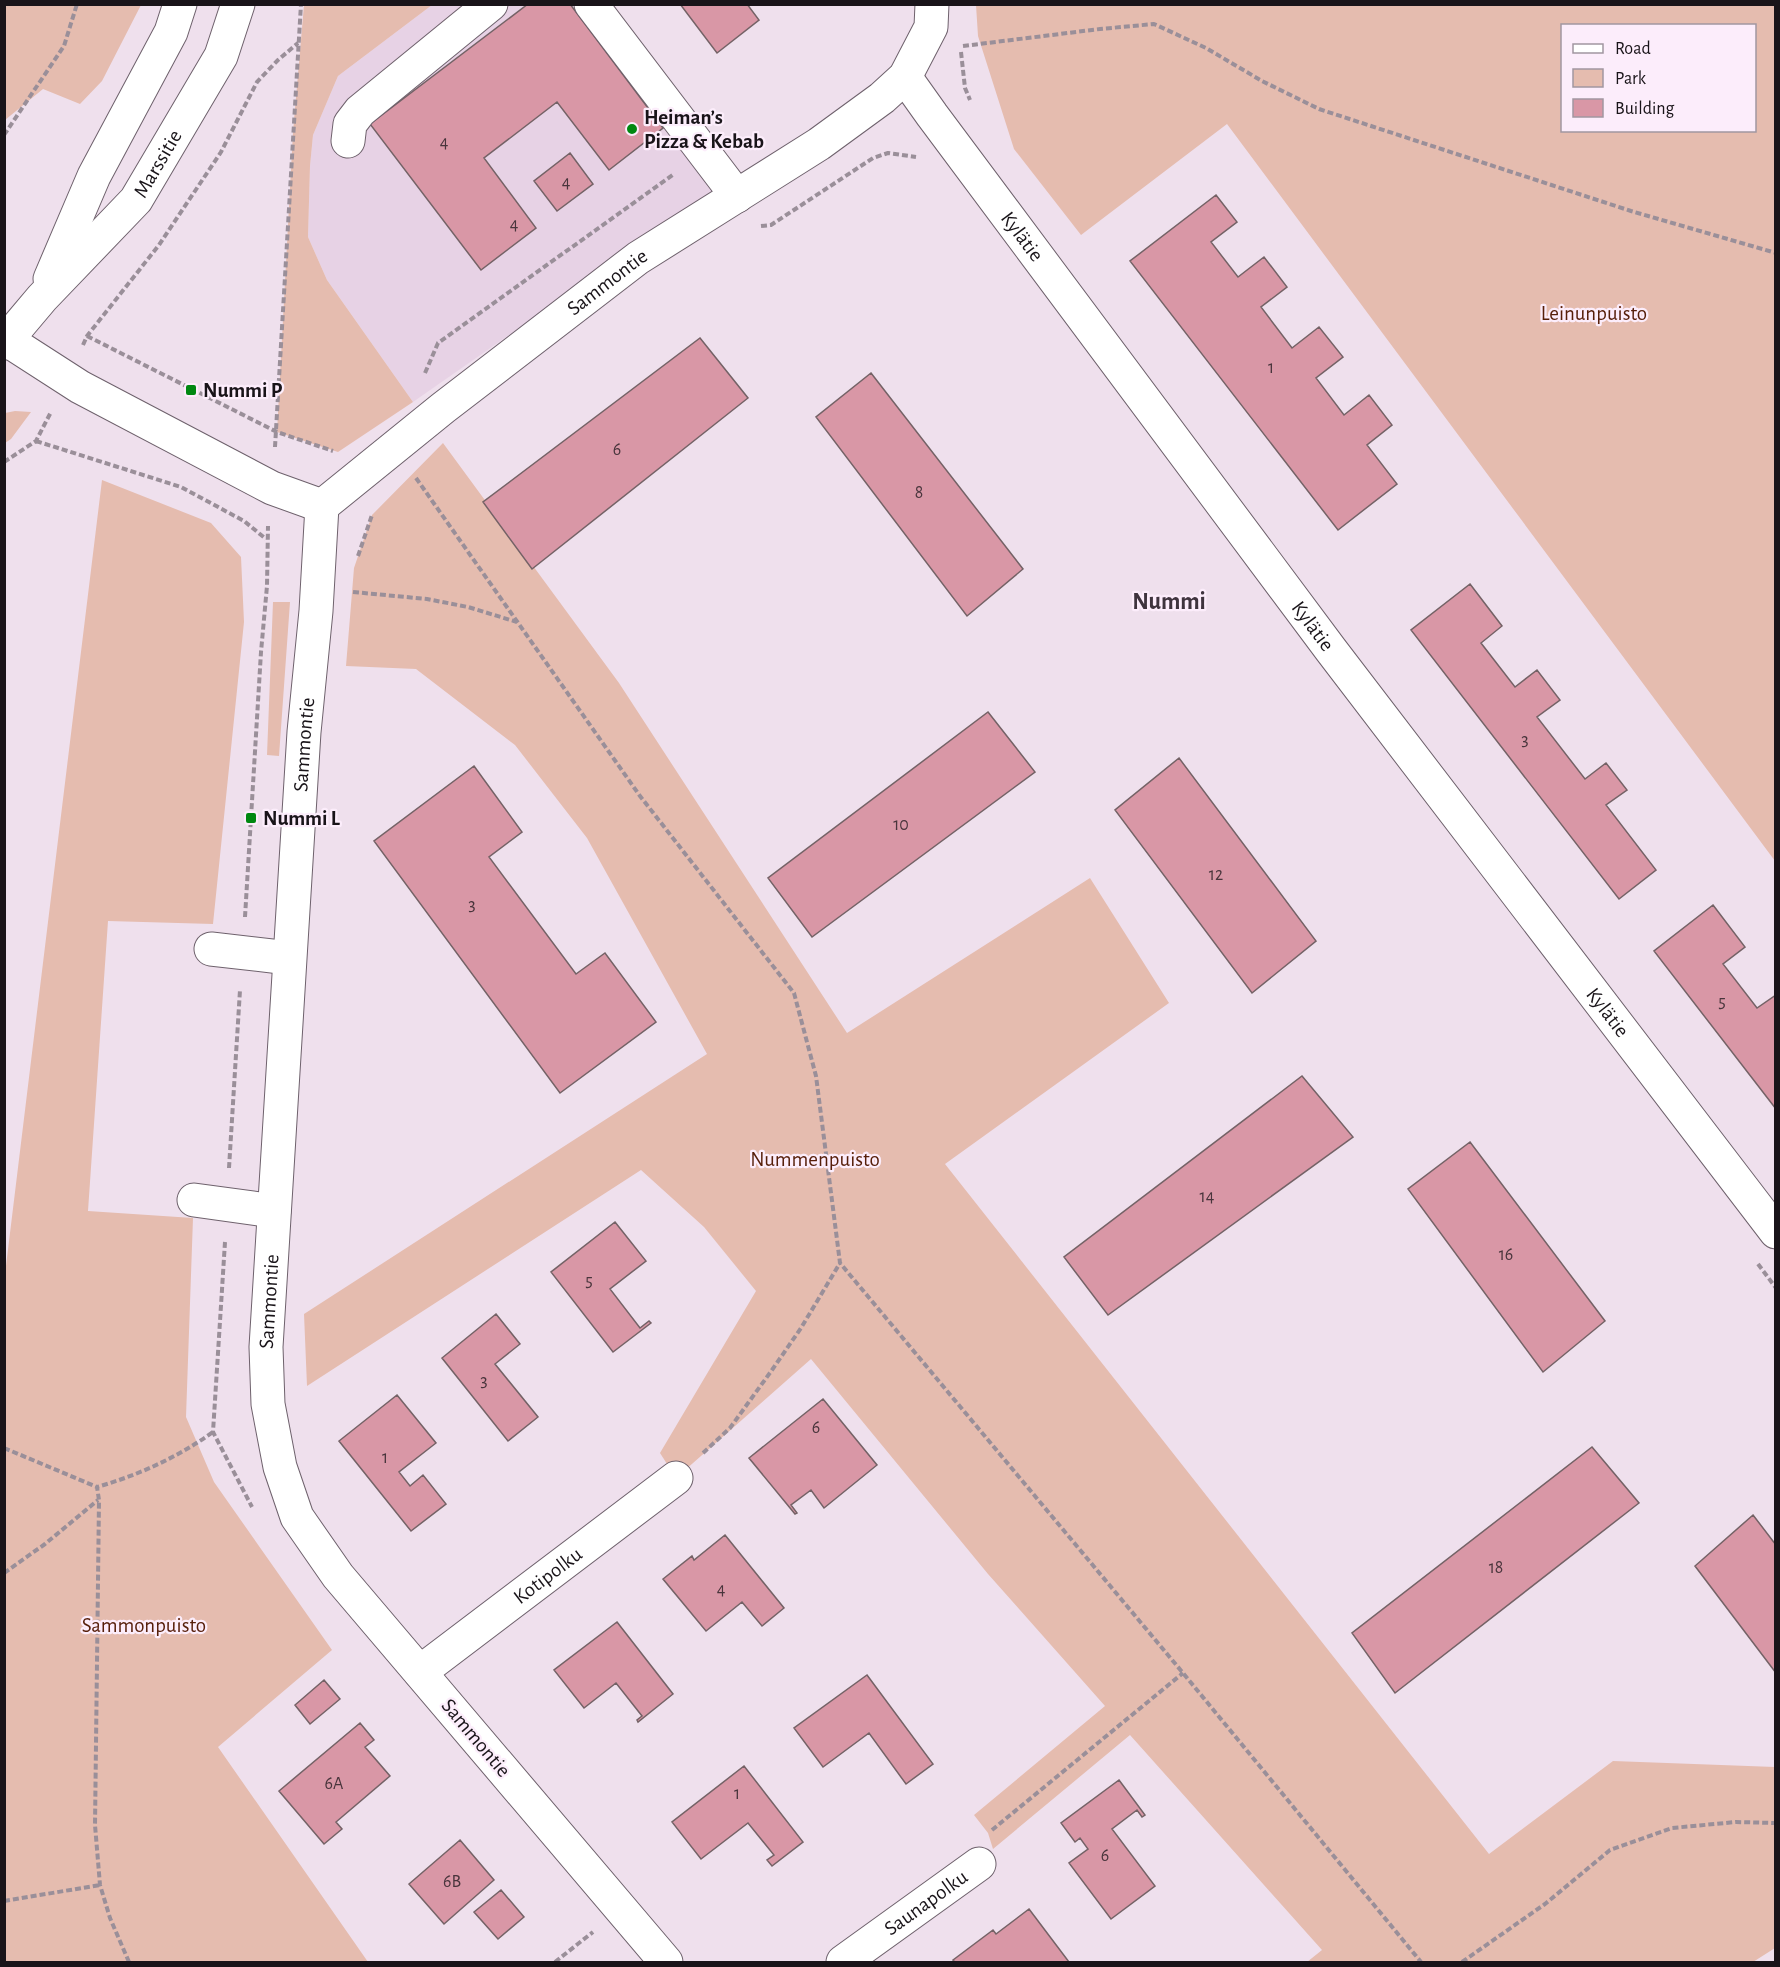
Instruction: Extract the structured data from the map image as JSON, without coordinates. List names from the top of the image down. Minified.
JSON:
{"streets":{"street":["Marssitie","Kylätie","Sammontie","Kotipolku","Saunapolku"]},"crossings":[["Kylätie","Sammontie"],["Sammontie","Kotipolku"]],"districts":["Nummi"],"parks":["Leinunpuisto","Nummenpuisto","Sammonpuisto"],"places":{"other":["Heiman’s Pizza & Kebab"],"transit":["Nummi P","Nummi L"]},"house_numbers":["4","4","4","1","6","8","3","10","12","3","5","14","16","5","3","6","1","18","4","6A","1","6","6B"],"legend":["Road","Park","Building"]}
